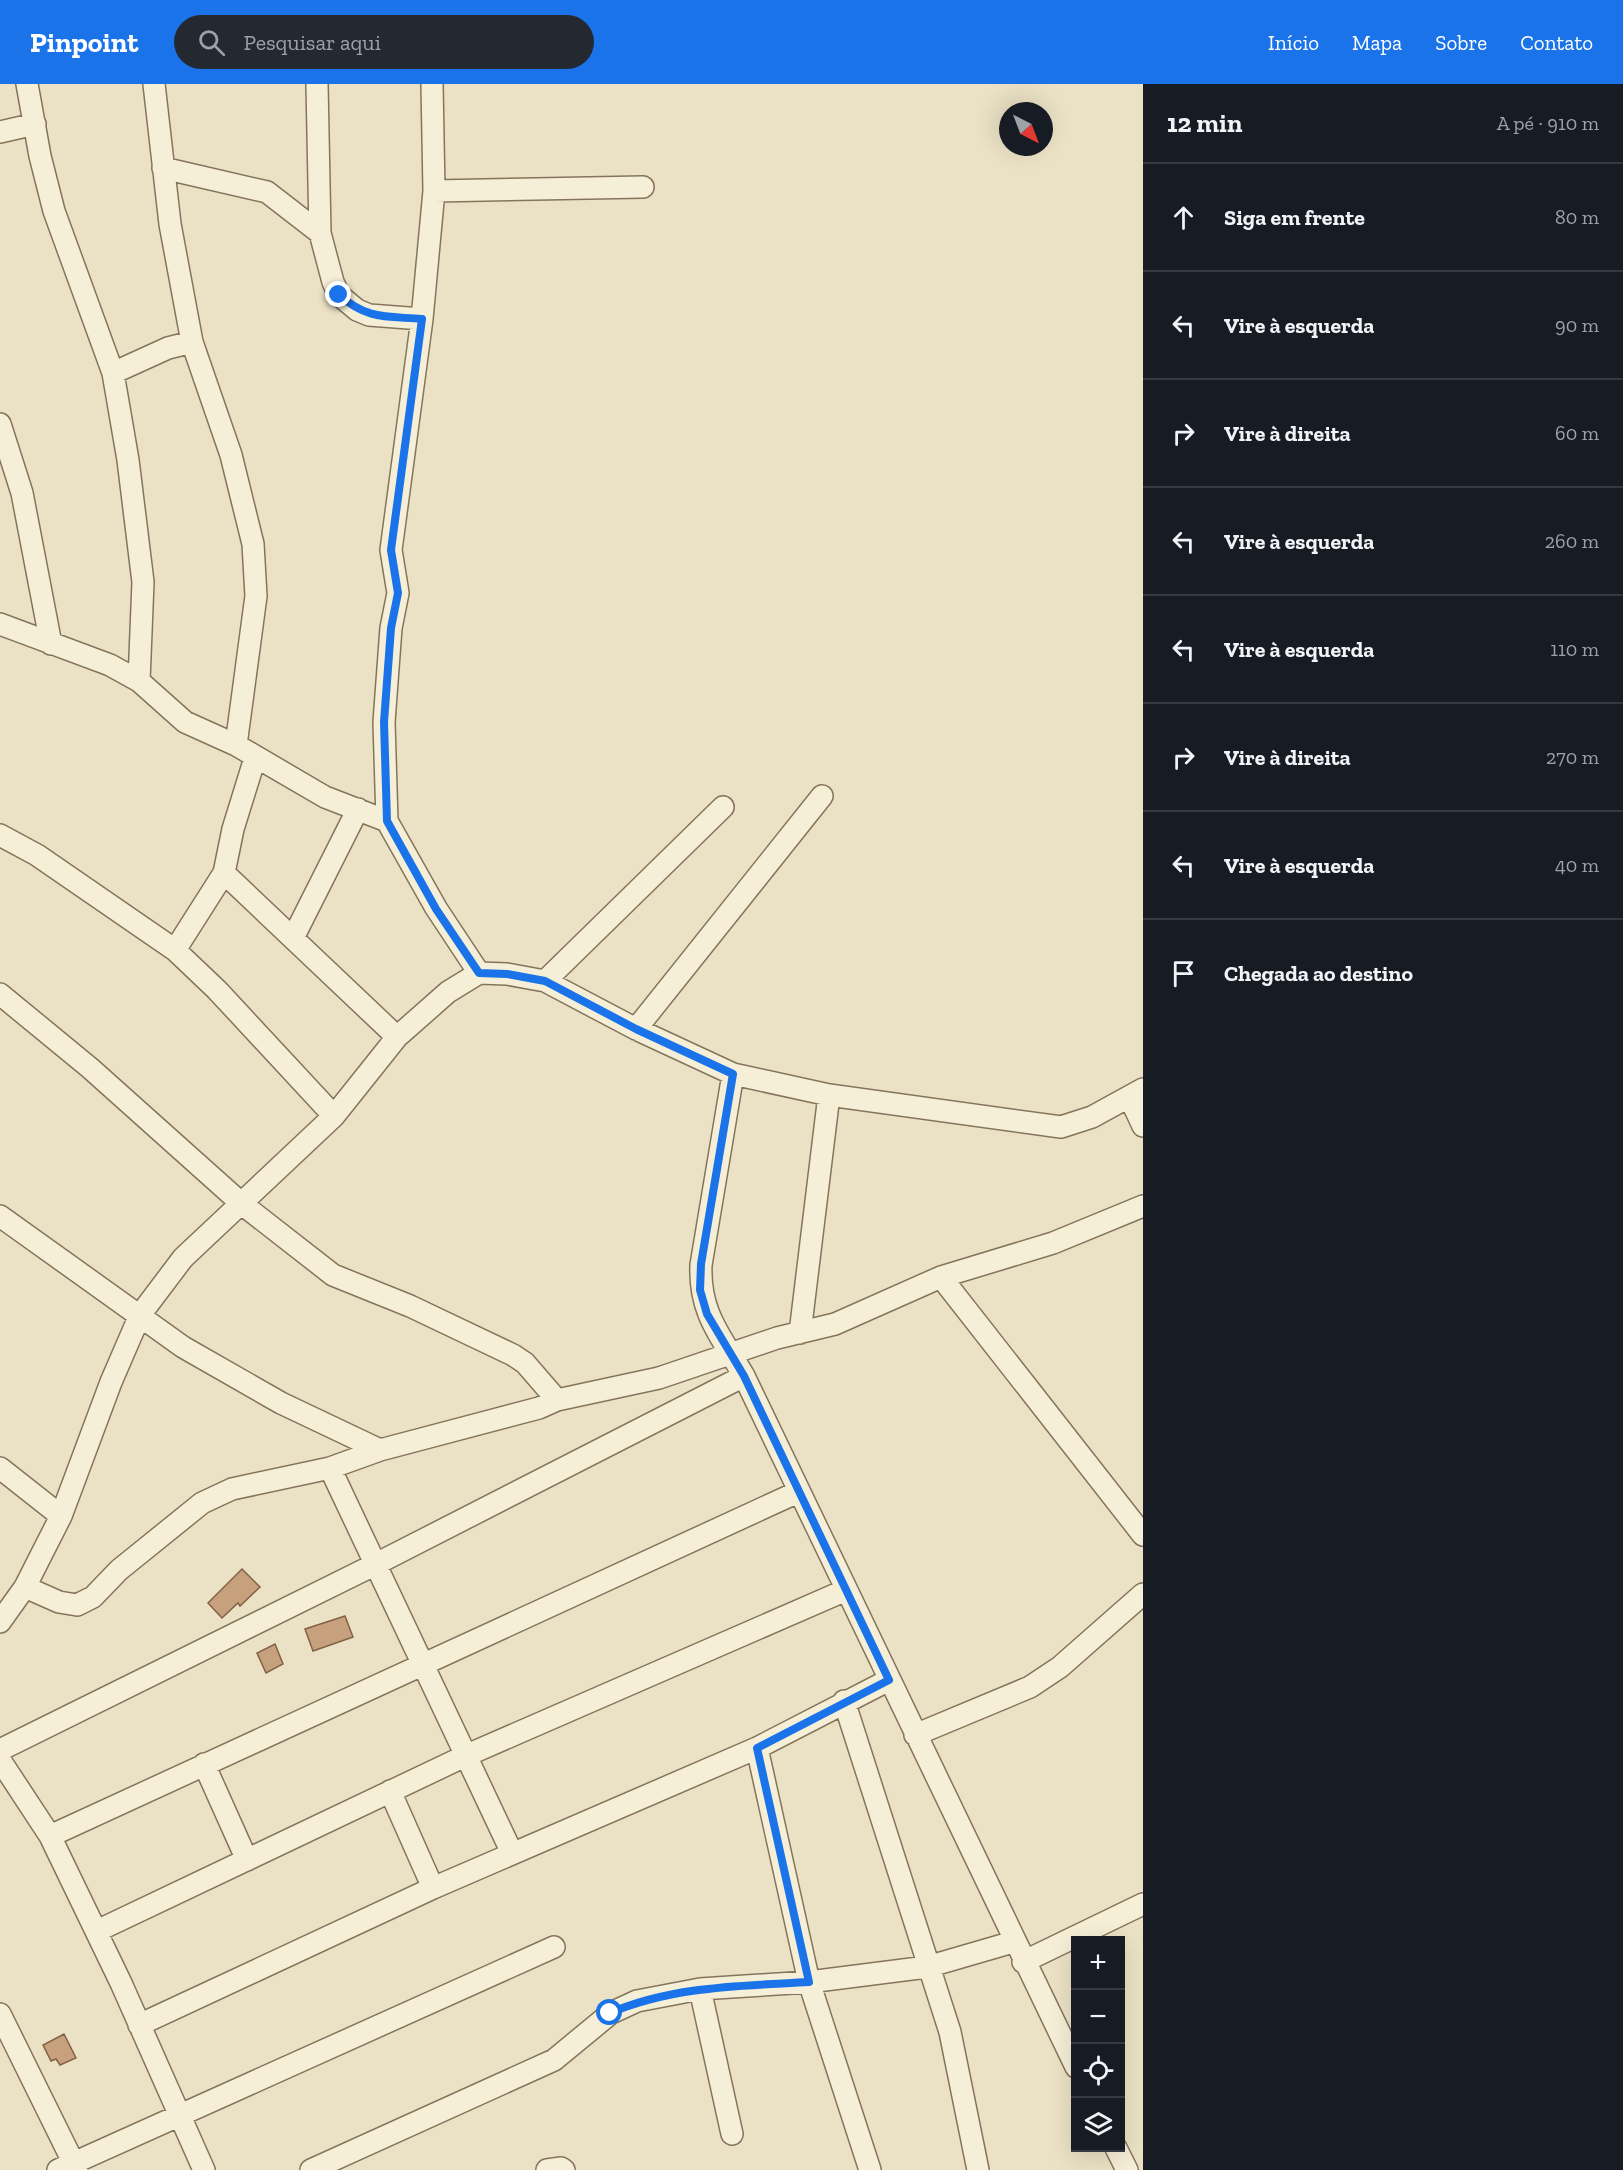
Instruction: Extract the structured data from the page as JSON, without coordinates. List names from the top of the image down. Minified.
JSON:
{"north":"bottom right","page":{"header":"Pinpoint","search":"Pesquisar aqui","nav":["Início","Mapa","Sobre","Contato"],"heading":["12 min","A pé · 910 m"],"list":[["Siga em frente","80 m"],["Vire à esquerda","90 m"],["Vire à direita","60 m"],["Vire à esquerda","260 m"],["Vire à esquerda","110 m"],["Vire à direita","270 m"],["Vire à esquerda","40 m"],"Chegada ao destino"],"map_buttons":["+","−"]}}
